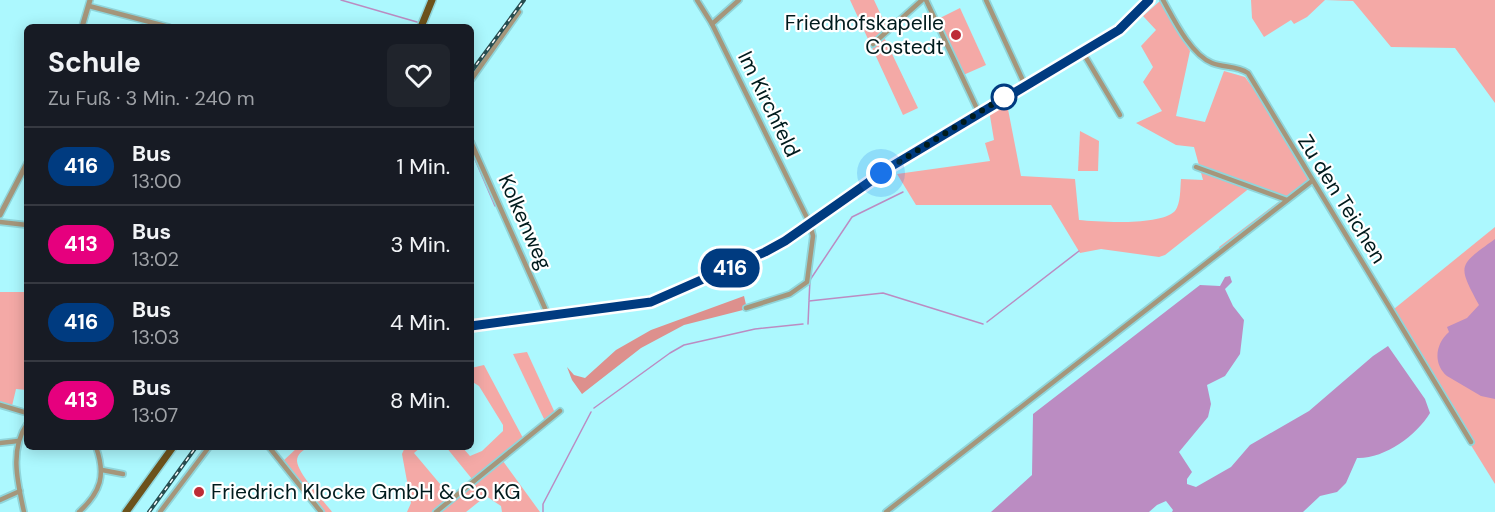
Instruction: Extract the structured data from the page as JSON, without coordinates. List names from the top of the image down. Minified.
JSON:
{"streets":{"street":["Im Kirchfeld","Zu den Teichen","Kolkenweg"]},"places":["Friedhofskapelle Costedt","Friedrich Klocke GmbH & Co KG"],"lines":["bus line 416"],"page":{"on_map":"416","heading":["Schule","Zu Fuß · 3 Min. · 240 m"],"list":[{"mark":"416","name":"Bus","note":"13:00","value":"1 Min."},{"mark":"413","name":"Bus","note":"13:02","value":"3 Min."},{"mark":"416","name":"Bus","note":"13:03","value":"4 Min."},{"mark":"413","name":"Bus","note":"13:07","value":"8 Min."}]}}
